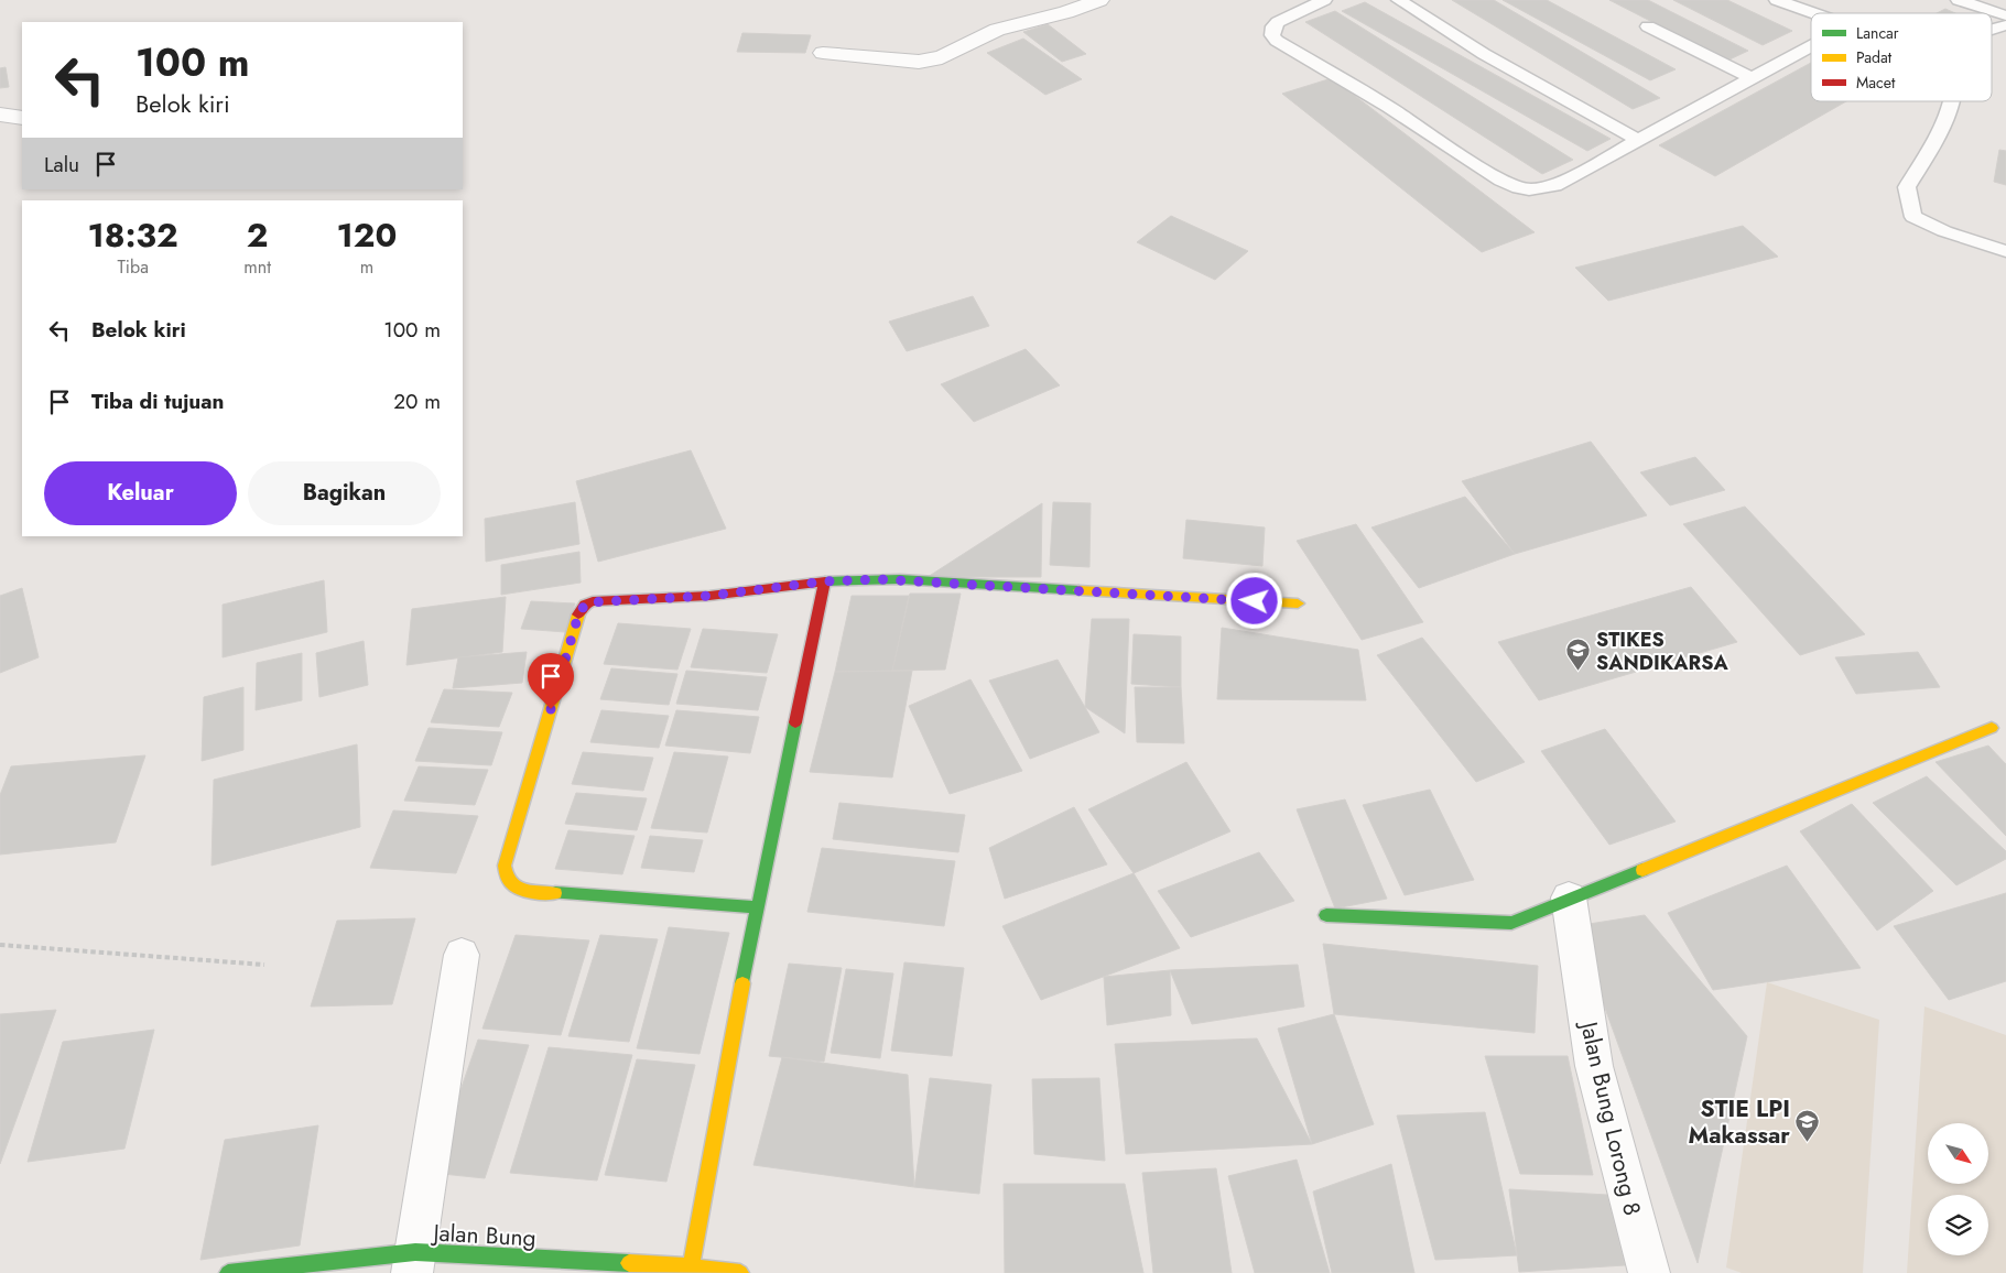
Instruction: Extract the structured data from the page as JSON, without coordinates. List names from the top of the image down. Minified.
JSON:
{"streets":{"street":["Jalan Bung Lorong 8","Jalan Bung"]},"places":{"school or university":["STIKES SANDIKARSA","STIE LPI Makassar"]},"legend":["Lancar","Padat","Macet"],"north":"bottom right","page":{"turn":["100 m","Belok kiri"],"then":"Lalu","eta":["18:32","Tiba","2","mnt","120","m"],"list":[{"name":"Belok kiri","value":"100 m"},{"name":"Tiba di tujuan","value":"20 m"}],"buttons":["Keluar","Bagikan"]}}
